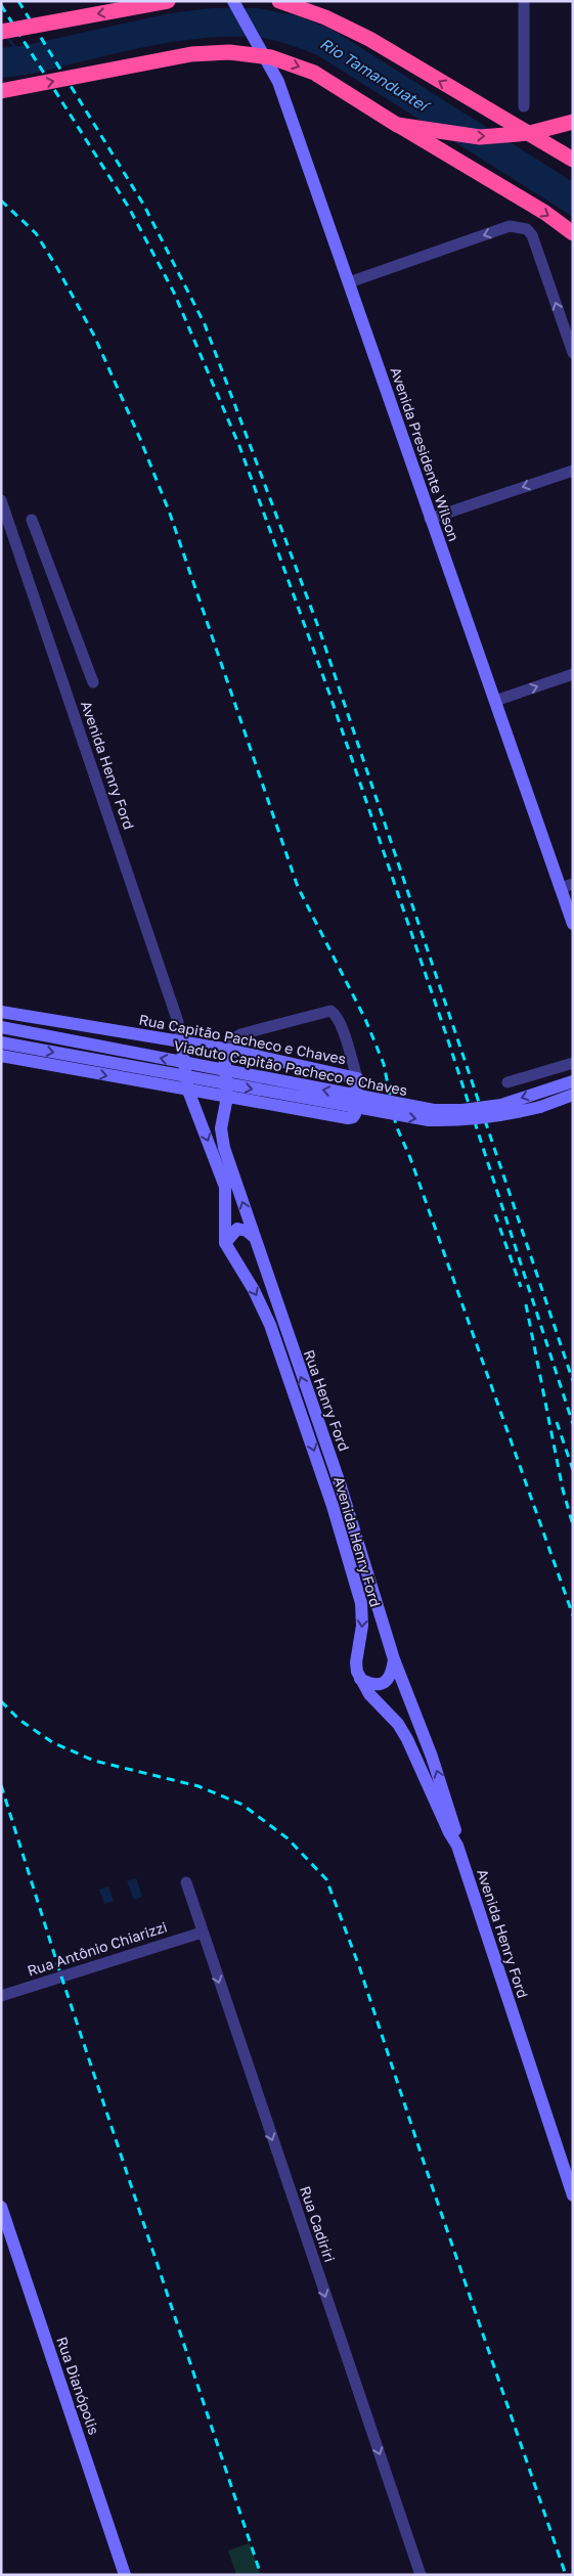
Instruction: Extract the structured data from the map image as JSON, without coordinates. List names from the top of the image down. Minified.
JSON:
{"streets":{"street":["Avenida Presidente Wilson","Avenida Henry Ford","Rua Capitão Pacheco e Chaves","Viaduto Capitão Pacheco e Chaves","Rua Henry Ford","Rua Antônio Chiarizzi","Rua Cadiriri","Rua Dianópolis"]},"crossings":[["Avenida Henry Ford","Rua Capitão Pacheco e Chaves"],["Avenida Henry Ford","Rua Henry Ford"],["Rua Capitão Pacheco e Chaves","Rua Henry Ford"],["Rua Antônio Chiarizzi","Rua Cadiriri"]],"one_way":["Rua Henry Ford","Rua Cadiriri"],"water":["Rio Tamanduateí"]}
